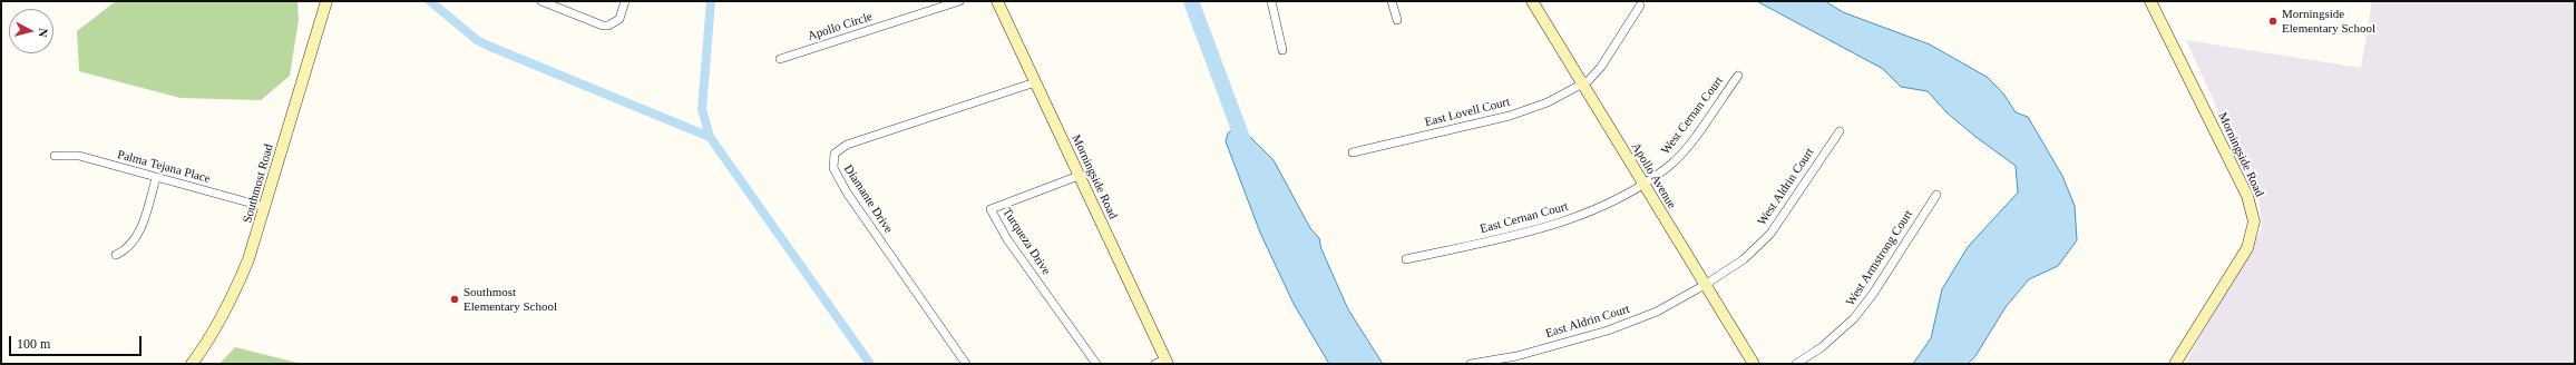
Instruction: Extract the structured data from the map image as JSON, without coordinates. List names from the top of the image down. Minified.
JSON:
{"streets":{"street":["Apollo Circle","East Lovell Court","West Cernan Court","Morningside Road","Palma Tejana Place","Apollo Avenue","Southmost Road","West Aldrin Court","Diamante Drive","East Cernan Court","Turqueza Drive","West Armstrong Court","East Aldrin Court"]},"crossings":[["East Lovell Court","Apollo Avenue"],["West Cernan Court","Apollo Avenue"],["West Cernan Court","East Cernan Court"],["Morningside Road","Diamante Drive"],["Morningside Road","Turqueza Drive"],["Palma Tejana Place","Southmost Road"],["Apollo Avenue","West Aldrin Court"],["Apollo Avenue","East Cernan Court"],["Apollo Avenue","East Aldrin Court"],["West Aldrin Court","East Aldrin Court"]],"places":["Morningside Elementary School","Southmost Elementary School"],"scale_bar":"100 m","north":"right"}
